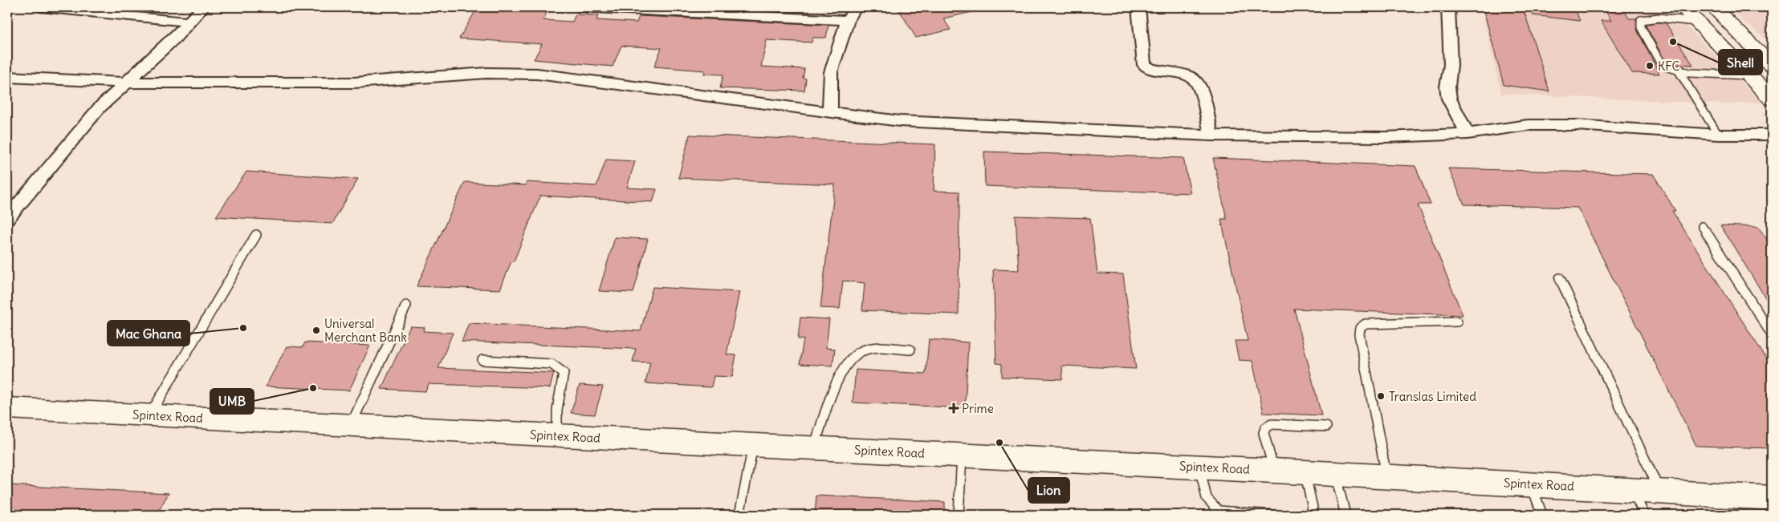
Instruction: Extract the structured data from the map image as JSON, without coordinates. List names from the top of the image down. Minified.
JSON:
{"streets":{"main road":["Spintex Road"]},"places":{"other":["Shell","KFC","Mac Ghana","Universal Merchant Bank","UMB","Translas Limited","Lion"],"health":["Prime"]}}
